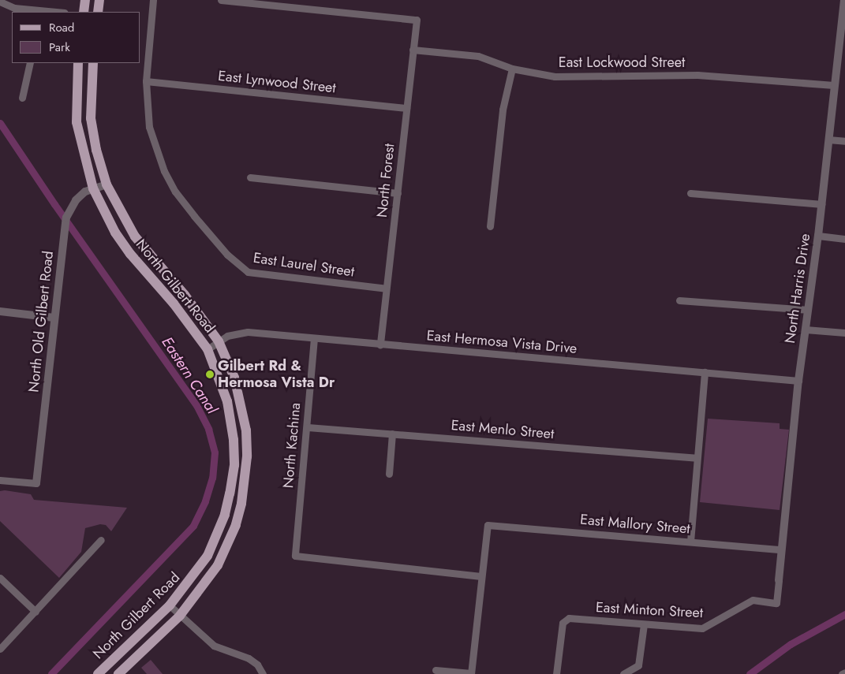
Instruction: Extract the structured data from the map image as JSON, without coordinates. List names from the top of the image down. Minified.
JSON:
{"streets":{"main road":["North Gilbert Road"],"street":["East Lockwood Street","East Lynwood Street","North Forest","East Laurel Street","North Harris Drive","North Old Gilbert Road","East Hermosa Vista Drive","East Menlo Street","North Kachina","East Mallory Street","East Minton Street"]},"crossings":[["East Lockwood Street","North Forest"],["East Lockwood Street","North Harris Drive"],["East Lynwood Street","North Forest"],["East Lynwood Street","East Laurel Street"],["North Forest","East Laurel Street"],["North Forest","East Hermosa Vista Drive"],["North Gilbert Road","North Old Gilbert Road"],["North Gilbert Road","East Hermosa Vista Drive"],["North Harris Drive","East Hermosa Vista Drive"],["North Harris Drive","East Mallory Street"],["North Harris Drive","East Minton Street"],["East Hermosa Vista Drive","North Kachina"],["East Menlo Street","North Kachina"],["North Kachina","East Mallory Street"]],"water":["Eastern Canal"],"places":["Gilbert Rd & Hermosa Vista Dr"],"legend":["Road","Park"]}
